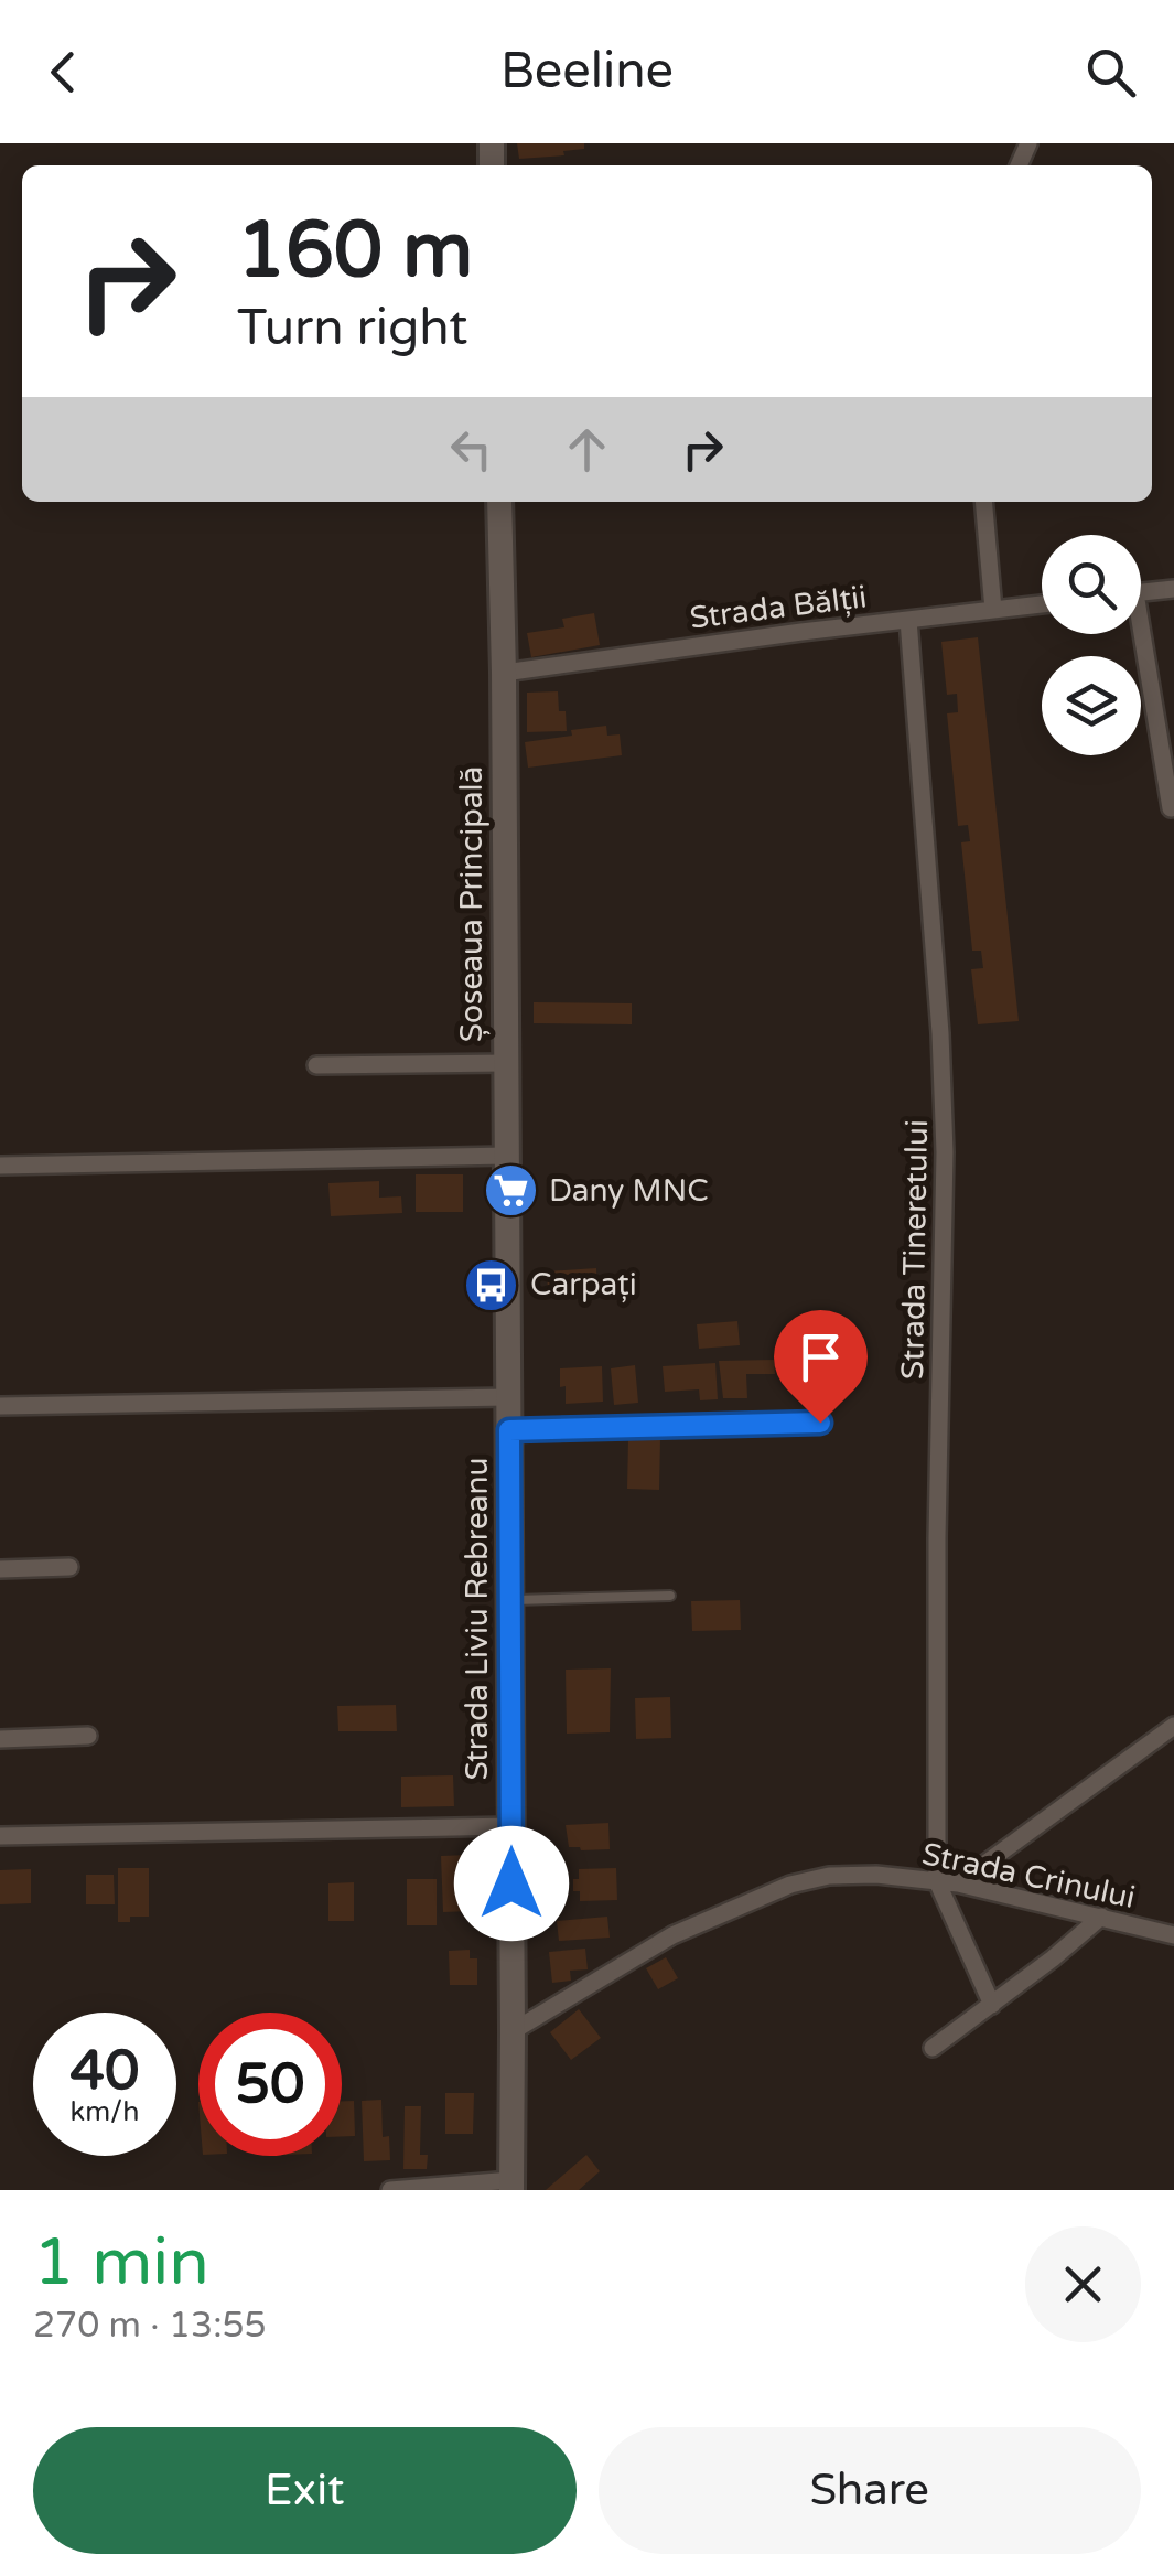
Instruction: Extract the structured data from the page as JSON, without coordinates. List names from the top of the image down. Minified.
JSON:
{"streets":{"main road":["Șoseaua Principală","Strada Liviu Rebreanu"],"street":["Strada Bălții","Strada Tineretului","Strada Crinului"]},"crossings":[["Strada Bălții","Șoseaua Principală"],["Strada Bălții","Strada Tineretului"],["Șoseaua Principală","Strada Liviu Rebreanu"],["Strada Tineretului","Strada Crinului"],["Strada Liviu Rebreanu","Strada Crinului"]],"places":{"supermarket":["Dany MNC"],"bus stop":["Carpați"]},"page":{"header":"Beeline","turn":["160 m","Turn right"],"speed":"40 km/h","limit":"50","heading":["1 min","270 m · 13:55"],"buttons":["Exit","Share"]}}
